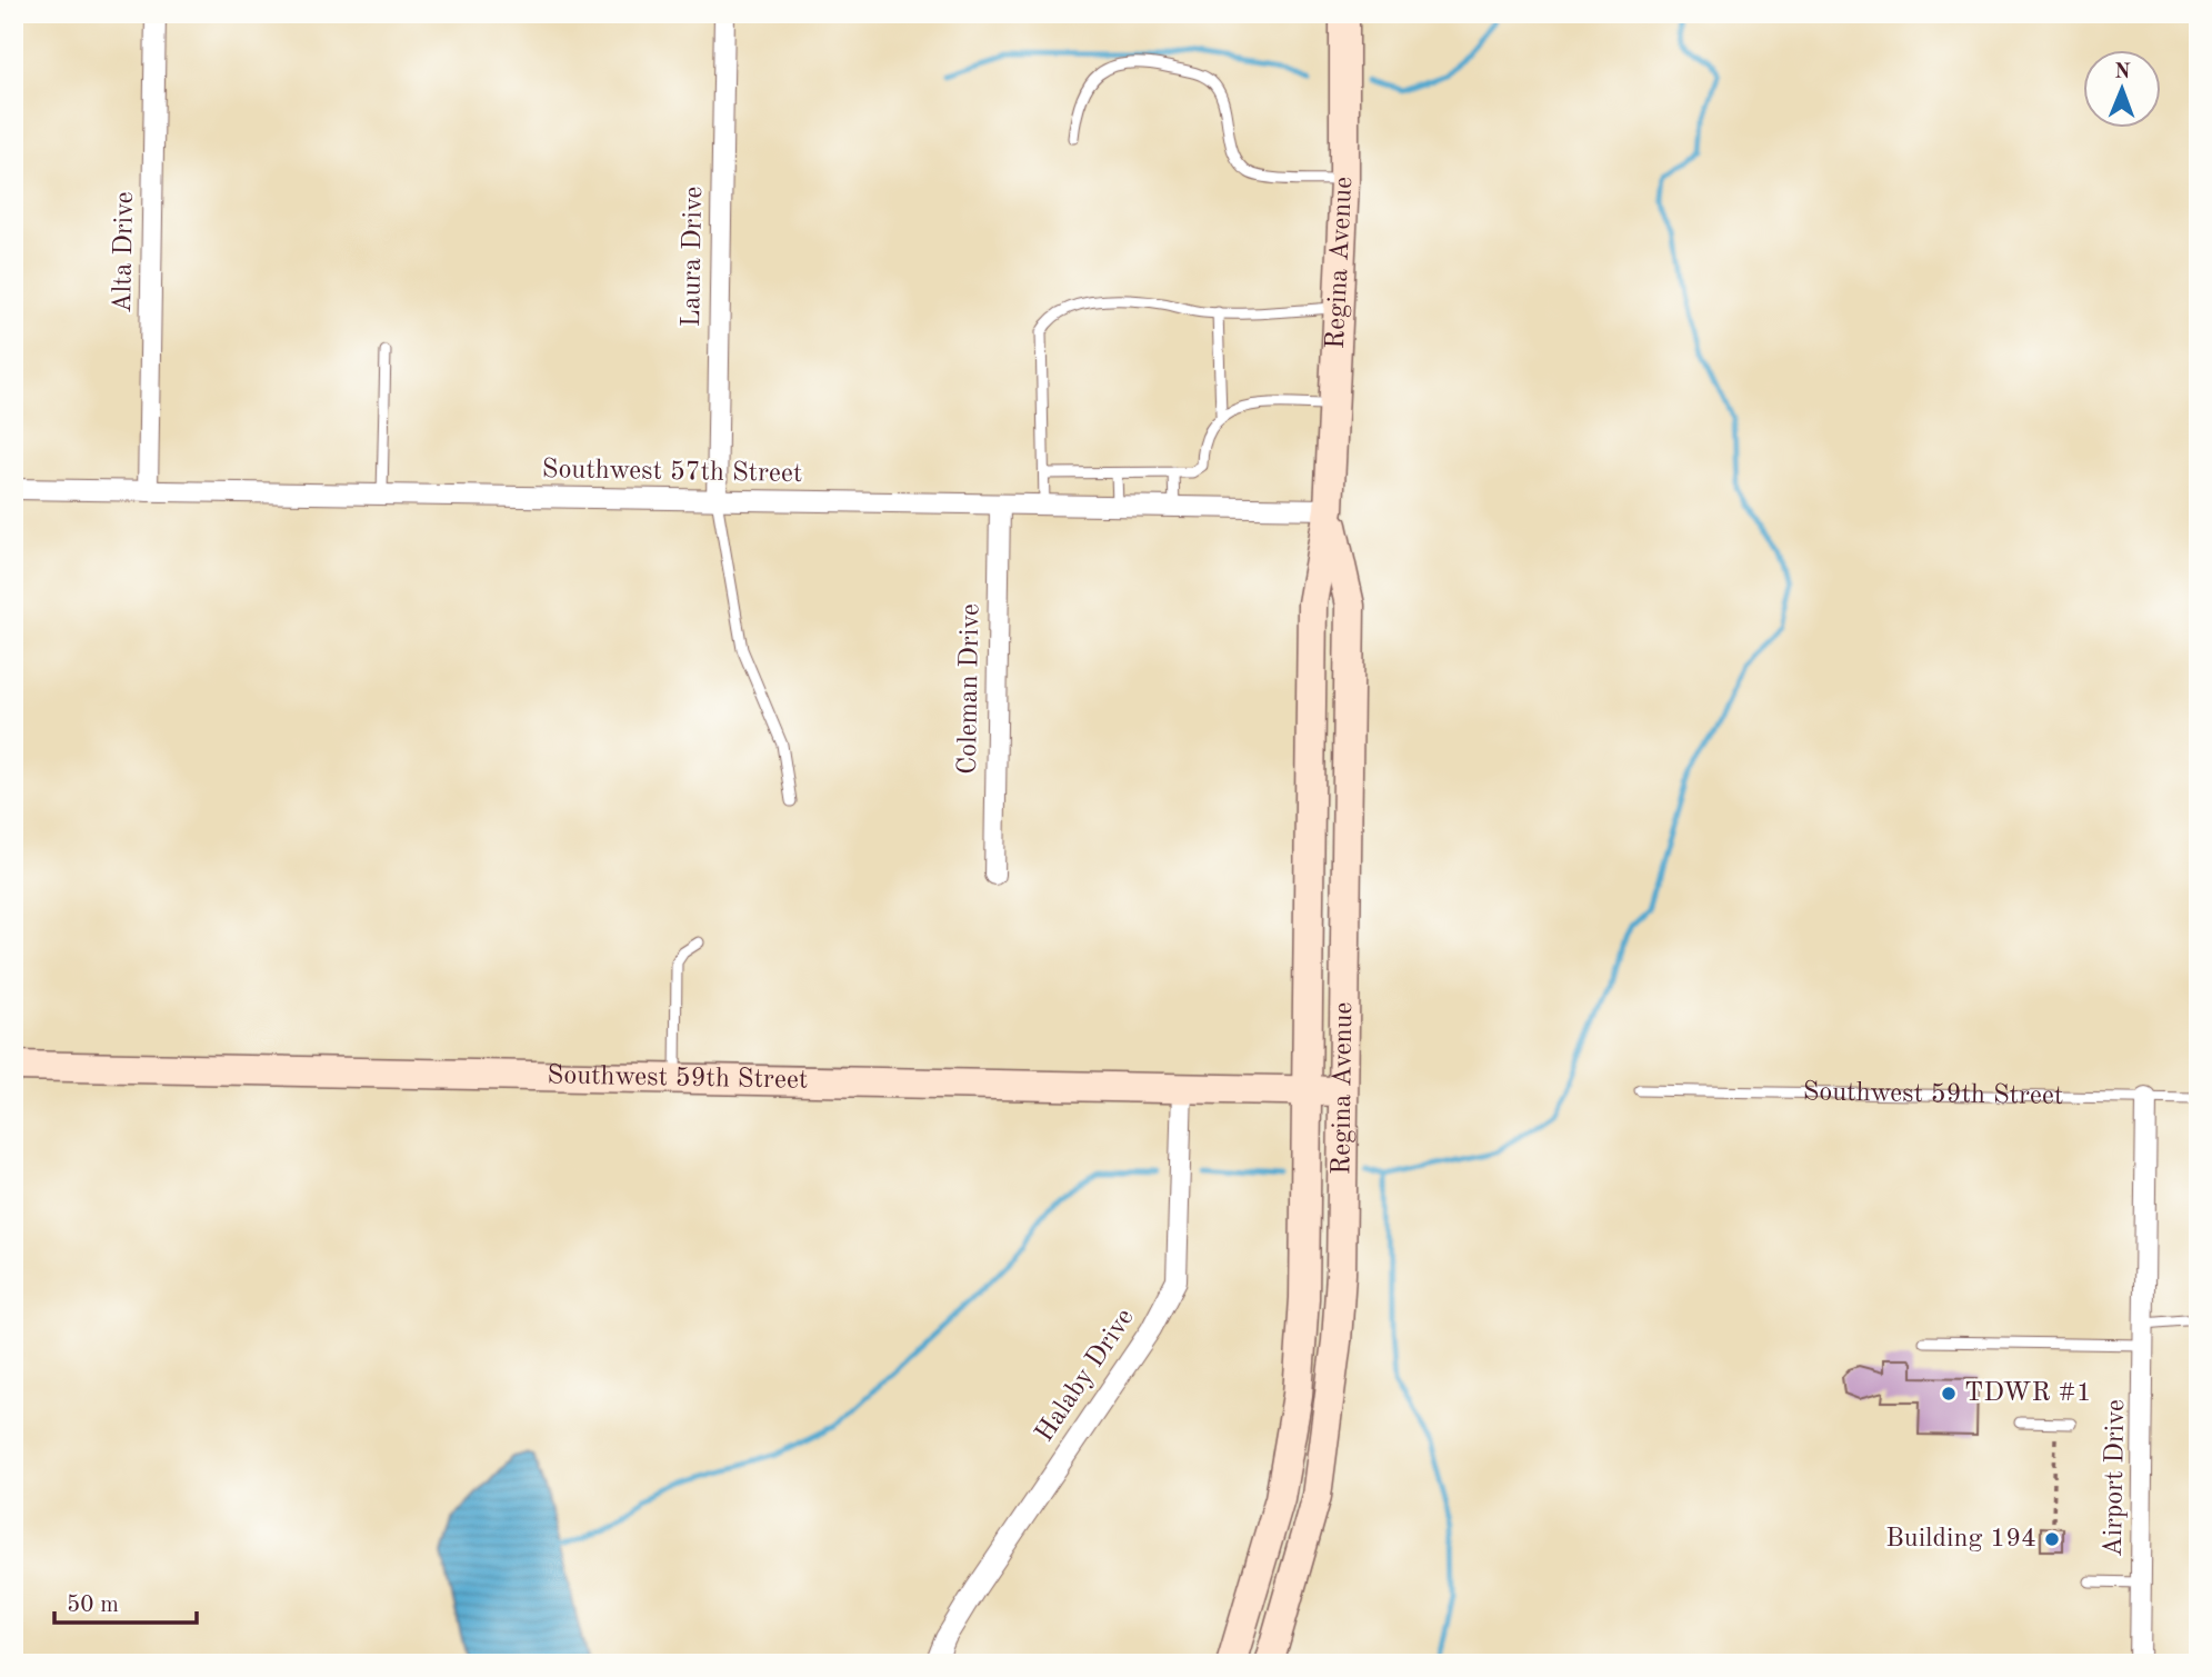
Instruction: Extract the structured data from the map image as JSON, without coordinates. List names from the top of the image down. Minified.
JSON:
{"streets":{"main road":["Regina Avenue","Southwest 59th Street"],"street":["Alta Drive","Laura Drive","Southwest 57th Street","Coleman Drive","Halaby Drive","Airport Drive"]},"crossings":[["Alta Drive","Southwest 57th Street"],["Laura Drive","Southwest 57th Street"],["Regina Avenue","Southwest 57th Street"],["Regina Avenue","Southwest 59th Street"],["Southwest 57th Street","Coleman Drive"],["Southwest 59th Street","Halaby Drive"],["Southwest 59th Street","Airport Drive"]],"places":["TDWR #1","Building 194"],"scale_bar":"50 m","north":"top"}
